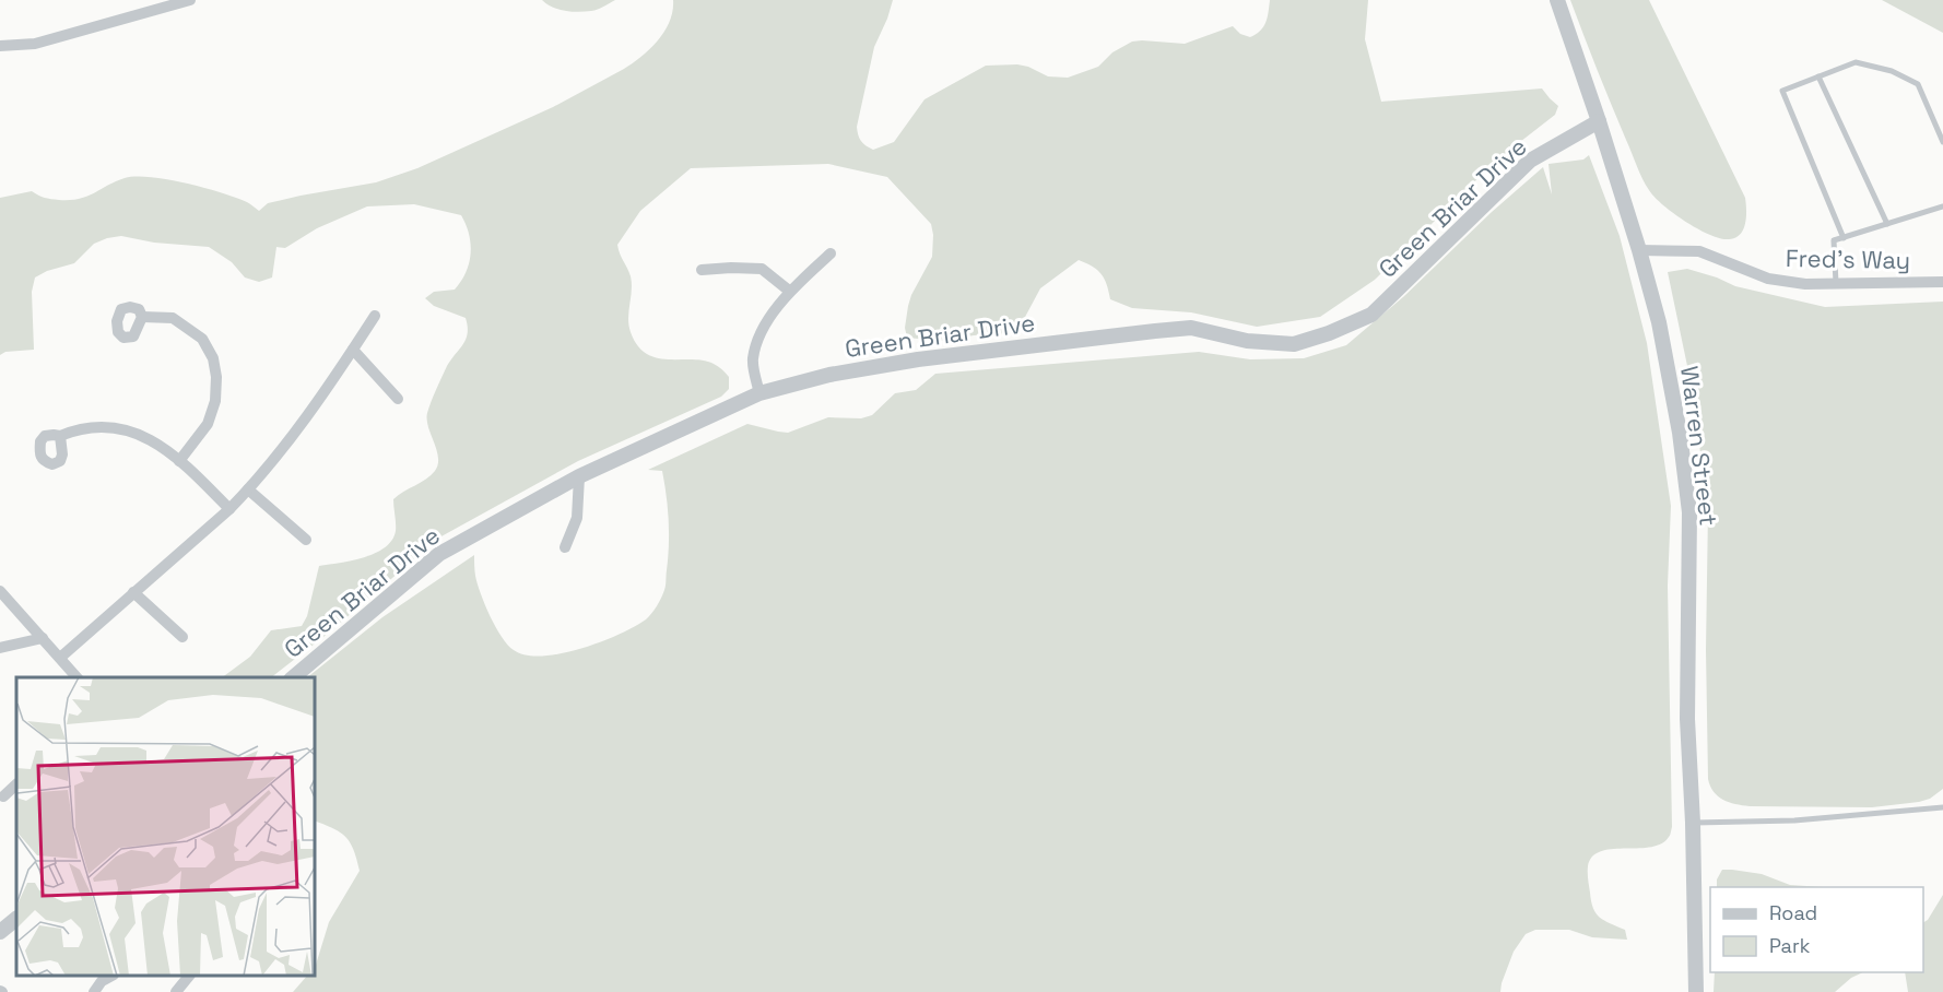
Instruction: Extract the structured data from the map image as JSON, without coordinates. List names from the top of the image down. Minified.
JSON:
{"streets":{"street":["Green Briar Drive","Fred's Way","Warren Street"]},"crossings":[["Green Briar Drive","Warren Street"],["Fred's Way","Warren Street"]],"legend":["Road","Park"]}
